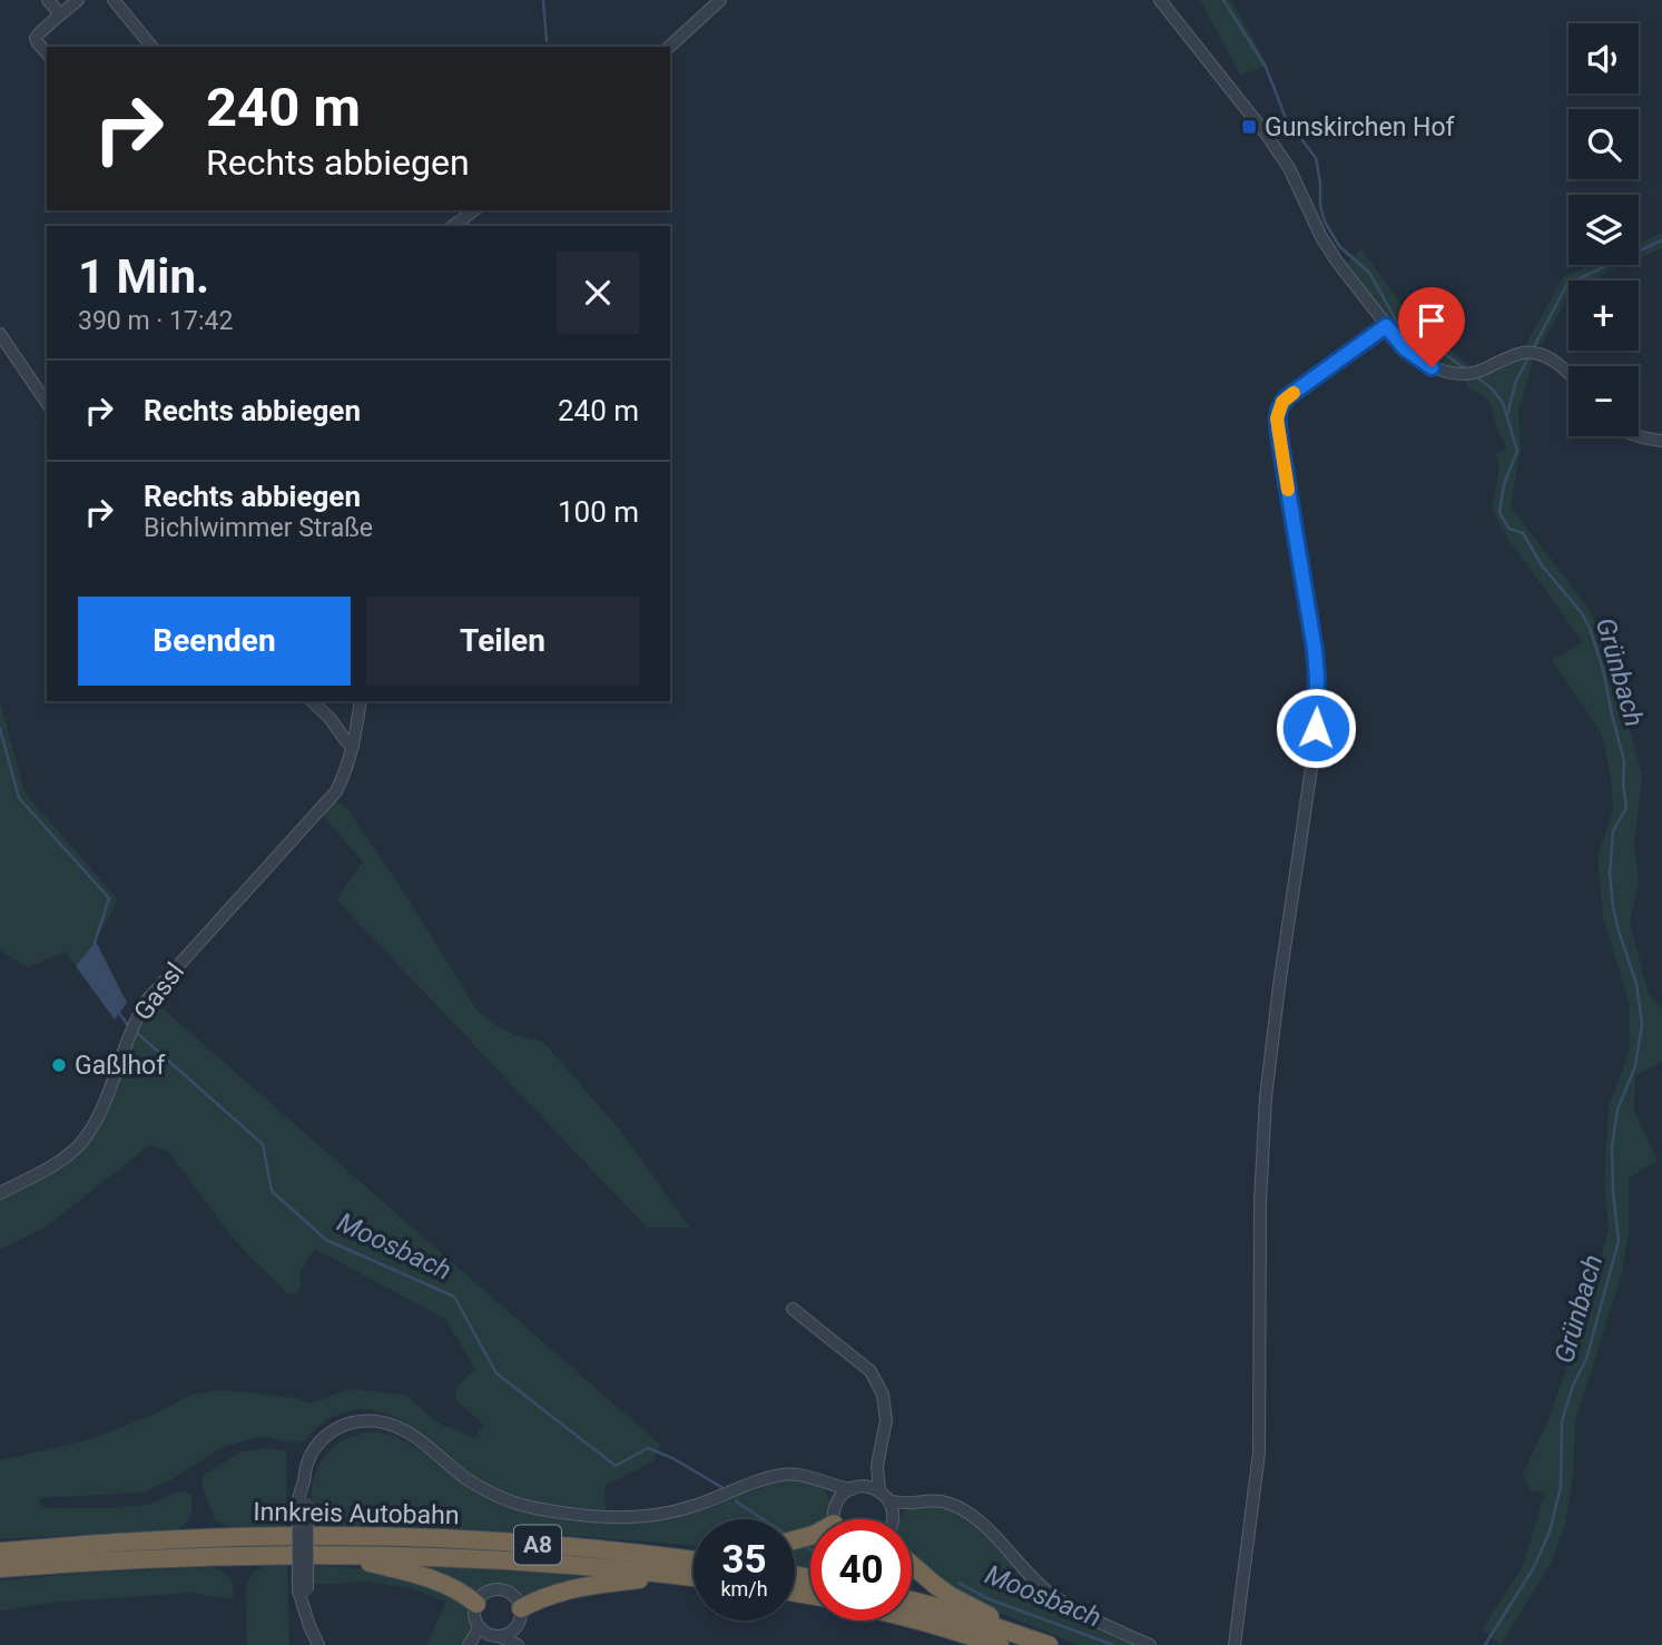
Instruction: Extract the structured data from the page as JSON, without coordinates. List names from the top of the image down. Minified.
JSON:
{"streets":{"highway":["Innkreis Autobahn","A8"],"street":["Gassl"]},"water":["Grünbach","Moosbach"],"places":{"transit":["Gunskirchen Hof"],"other":["Gaßlhof"]},"page":{"map_buttons":["+","−"],"turn":["240 m","Rechts abbiegen"],"heading":["1 Min.","390 m · 17:42"],"list":[{"name":"Rechts abbiegen","value":"240 m"},{"name":"Rechts abbiegen","note":"Bichlwimmer Straße","value":"100 m"}],"buttons":["Beenden","Teilen"],"speed":"35 km/h","limit":"40"}}
